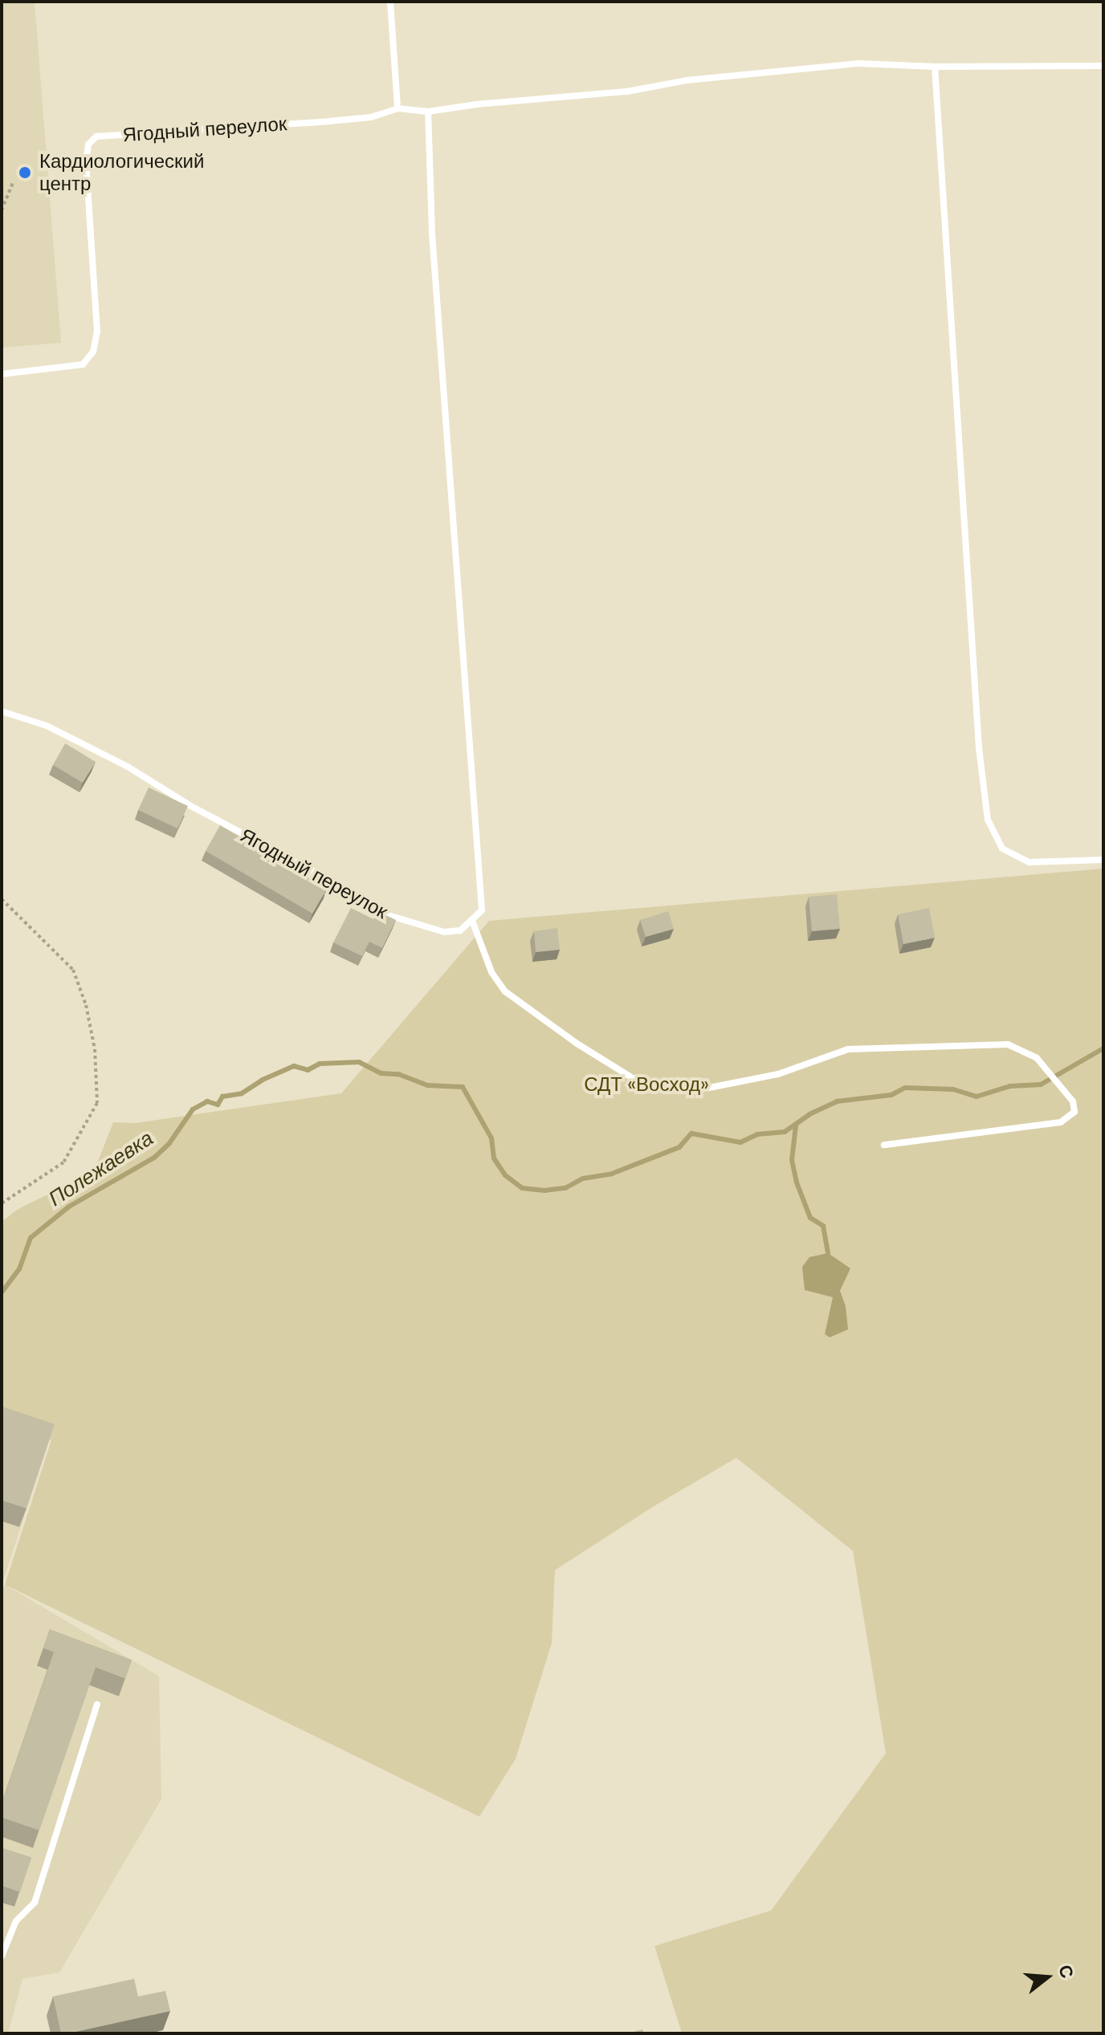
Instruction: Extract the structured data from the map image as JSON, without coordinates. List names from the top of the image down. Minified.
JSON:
{"streets":{"lane":["Ягодный переулок"]},"water":["Полежаевка"],"parks":["СДТ «Восход»"],"places":["Кардиологический центр"],"north":"right"}
